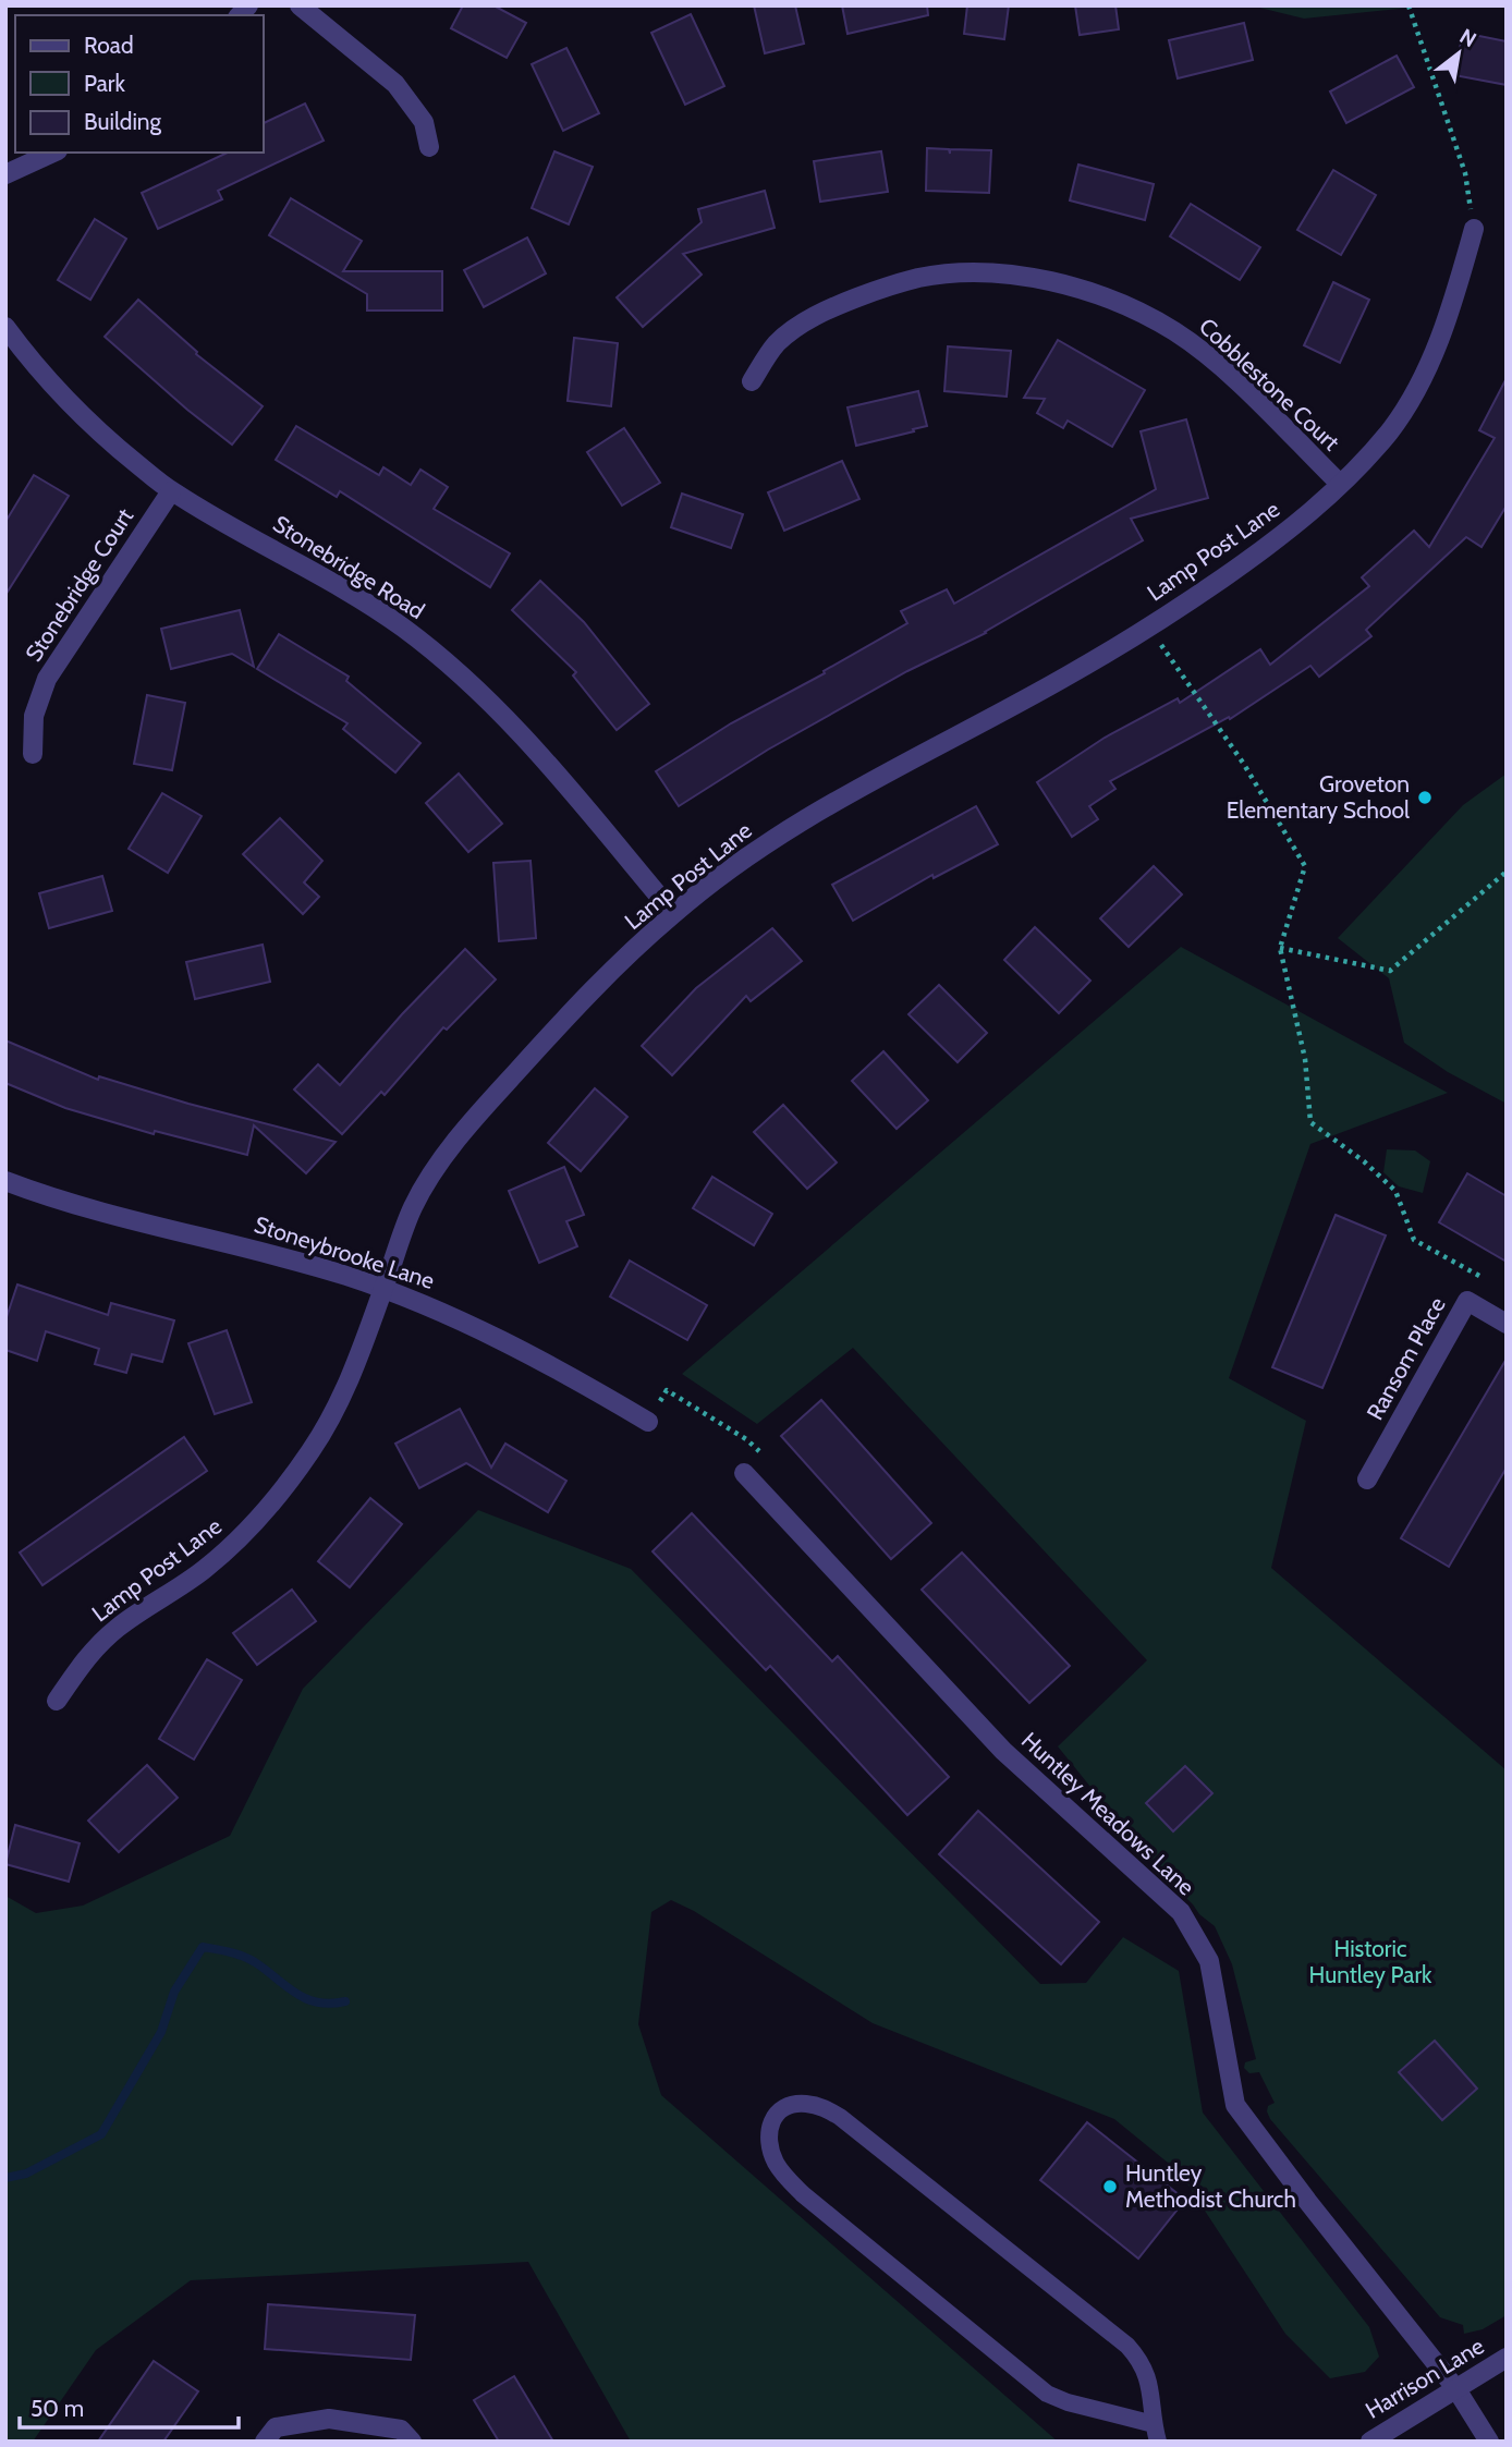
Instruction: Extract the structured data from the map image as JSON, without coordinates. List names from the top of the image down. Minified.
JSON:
{"streets":{"street":["Cobblestone Court","Lamp Post Lane","Stonebridge Road","Stonebridge Court","Stoneybrooke Lane","Ransom Place","Huntley Meadows Lane","Harrison Lane"]},"crossings":[["Cobblestone Court","Lamp Post Lane"],["Lamp Post Lane","Stonebridge Road"],["Lamp Post Lane","Stoneybrooke Lane"],["Stonebridge Road","Stonebridge Court"],["Huntley Meadows Lane","Harrison Lane"]],"parks":["Historic Huntley Park"],"places":["Groveton Elementary School","Huntley Methodist Church"],"legend":["Road","Park","Building"],"scale_bar":"50 m","north":"top right"}
